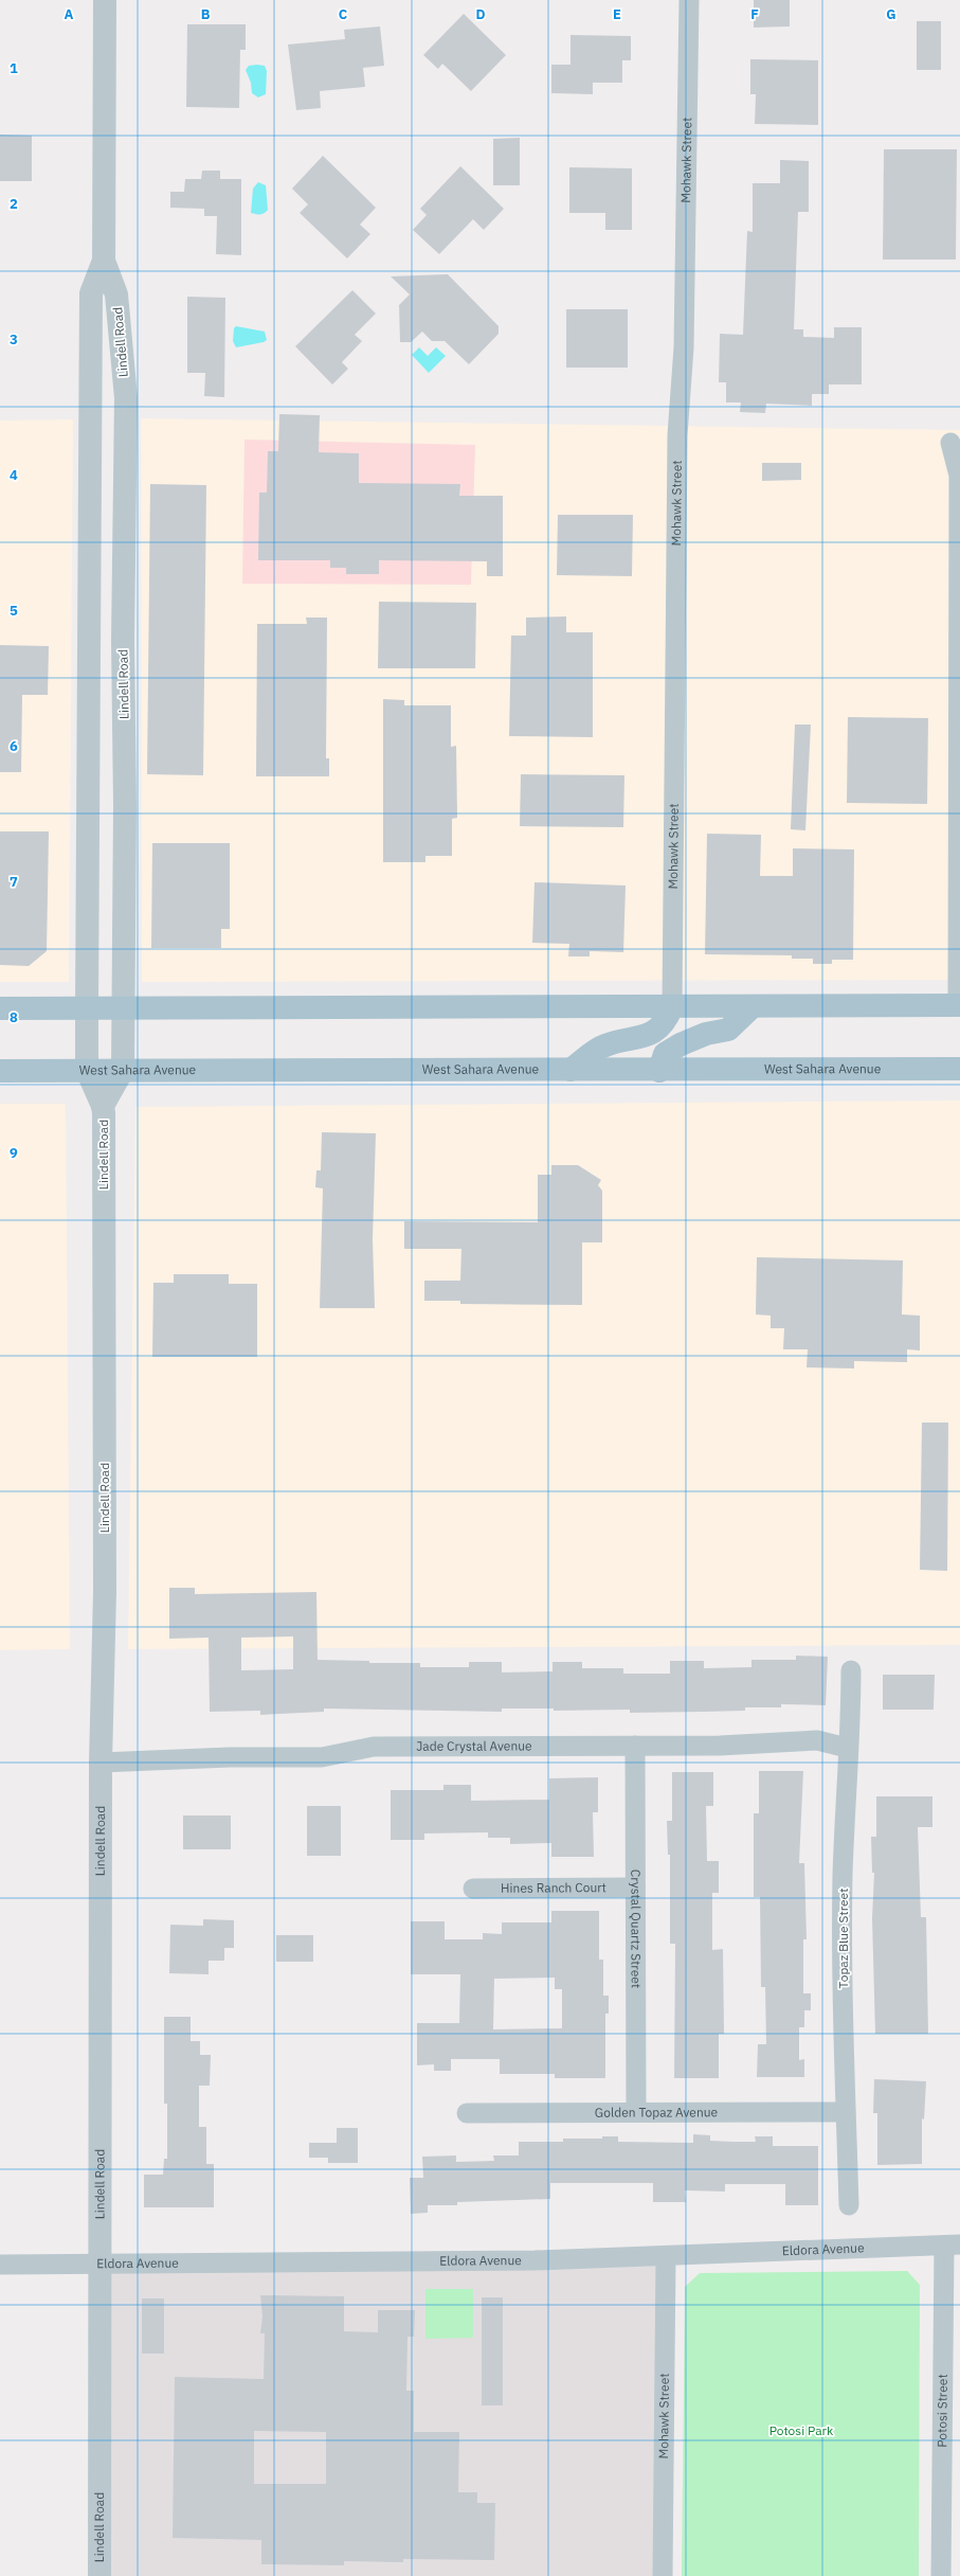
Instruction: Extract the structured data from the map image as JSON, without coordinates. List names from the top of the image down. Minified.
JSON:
{"streets":{"main road":["West Sahara Avenue"],"street":["Mohawk Street","Lindell Road","Jade Crystal Avenue","Hines Ranch Court","Crystal Quartz Street","Topaz Blue Street","Golden Topaz Avenue","Eldora Avenue","Potosi Street"]},"crossings":[["Mohawk Street","Eldora Avenue"],["Lindell Road","West Sahara Avenue"],["Lindell Road","Jade Crystal Avenue"],["Lindell Road","Eldora Avenue"],["Jade Crystal Avenue","Crystal Quartz Street"],["Jade Crystal Avenue","Topaz Blue Street"],["Hines Ranch Court","Crystal Quartz Street"],["Crystal Quartz Street","Golden Topaz Avenue"],["Topaz Blue Street","Golden Topaz Avenue"],["Eldora Avenue","Potosi Street"]],"parks":["Potosi Park"],"grid":{"columns":["A","B","C","D","E","F","G"],"rows":["1","2","3","4","5","6","7","8","9"]}}
